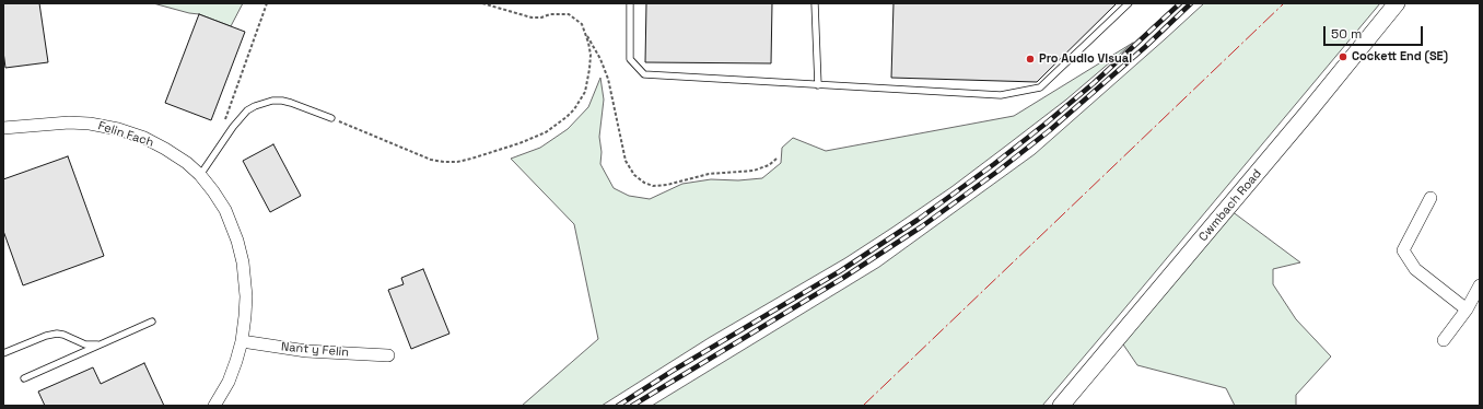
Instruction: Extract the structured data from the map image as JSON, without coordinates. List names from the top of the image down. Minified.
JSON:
{"streets":{"main road":["Cwmbach Road"],"street":["Felin Fach","Nant y Felin"]},"crossings":[["Felin Fach","Nant y Felin"]],"places":["Cockett End (SE)","Pro Audio Visual"],"scale_bar":"50 m"}
